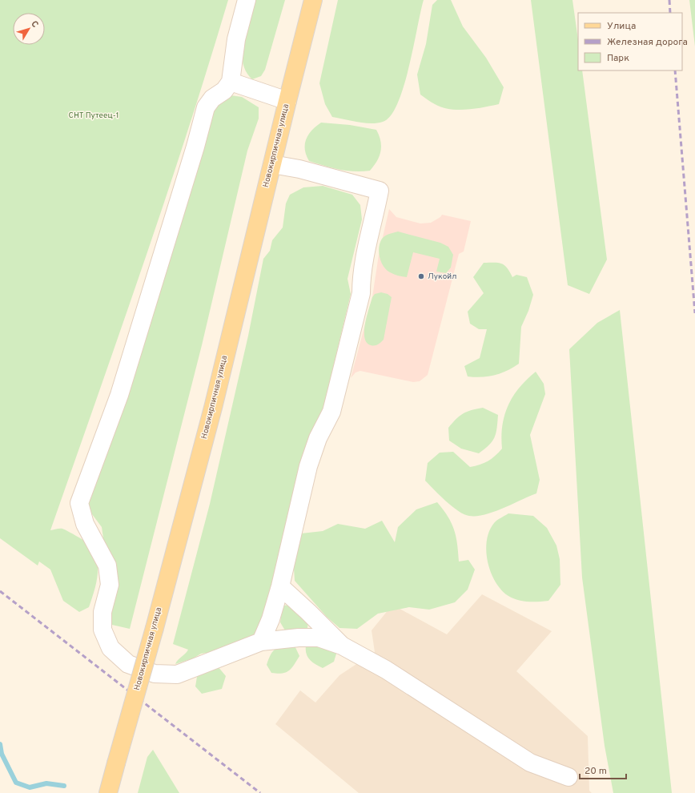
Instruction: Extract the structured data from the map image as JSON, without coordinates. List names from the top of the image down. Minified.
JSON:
{"streets":{"main road":["Новокирпичная улица"]},"parks":["СНТ Путеец-1"],"places":["Лукойл"],"legend":["Улица","Железная дорога","Парк"],"scale_bar":"20 m","north":"top right"}
